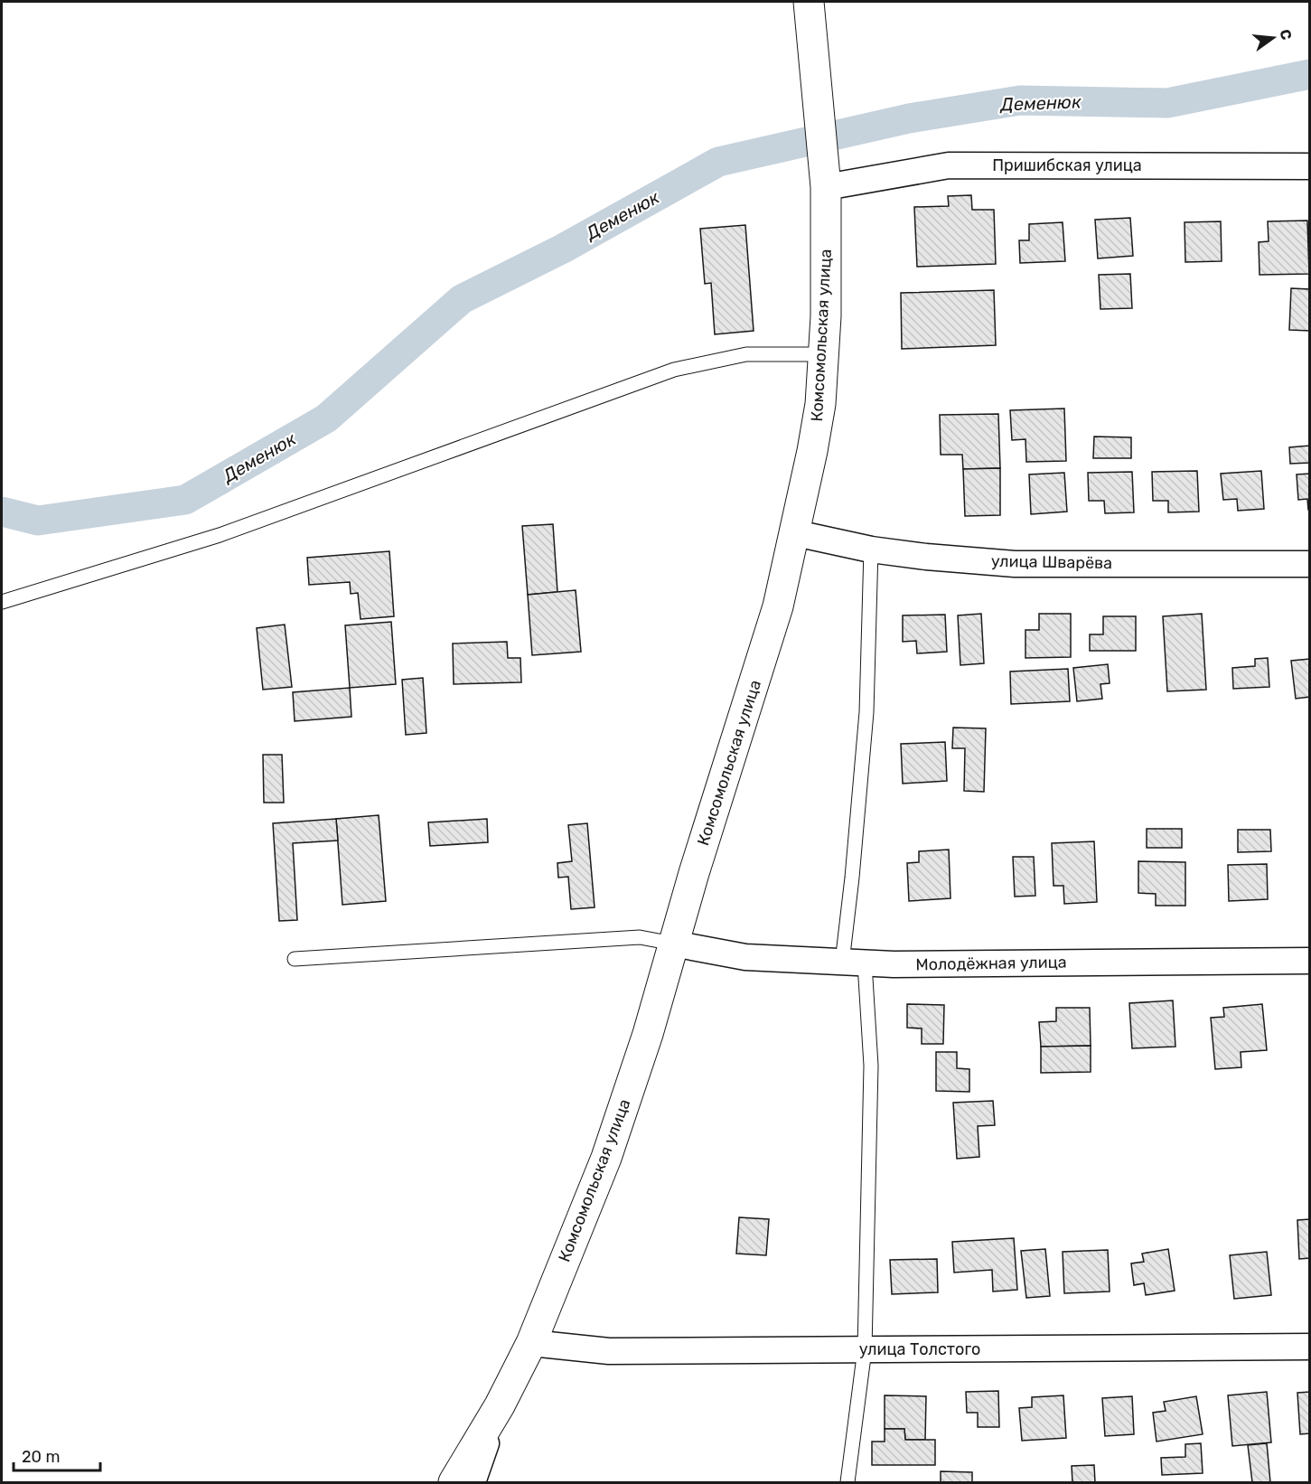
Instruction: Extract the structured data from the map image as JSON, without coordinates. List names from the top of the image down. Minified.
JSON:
{"streets":{"main road":["Комсомольская улица"],"street":["Пришибская улица","улица Шварёва","Молодёжная улица","улица Толстого"]},"crossings":[["Пришибская улица","Комсомольская улица"],["Комсомольская улица","улица Шварёва"],["Комсомольская улица","Молодёжная улица"],["Комсомольская улица","улица Толстого"]],"water":["Деменюк"],"scale_bar":"20 m","north":"right"}
